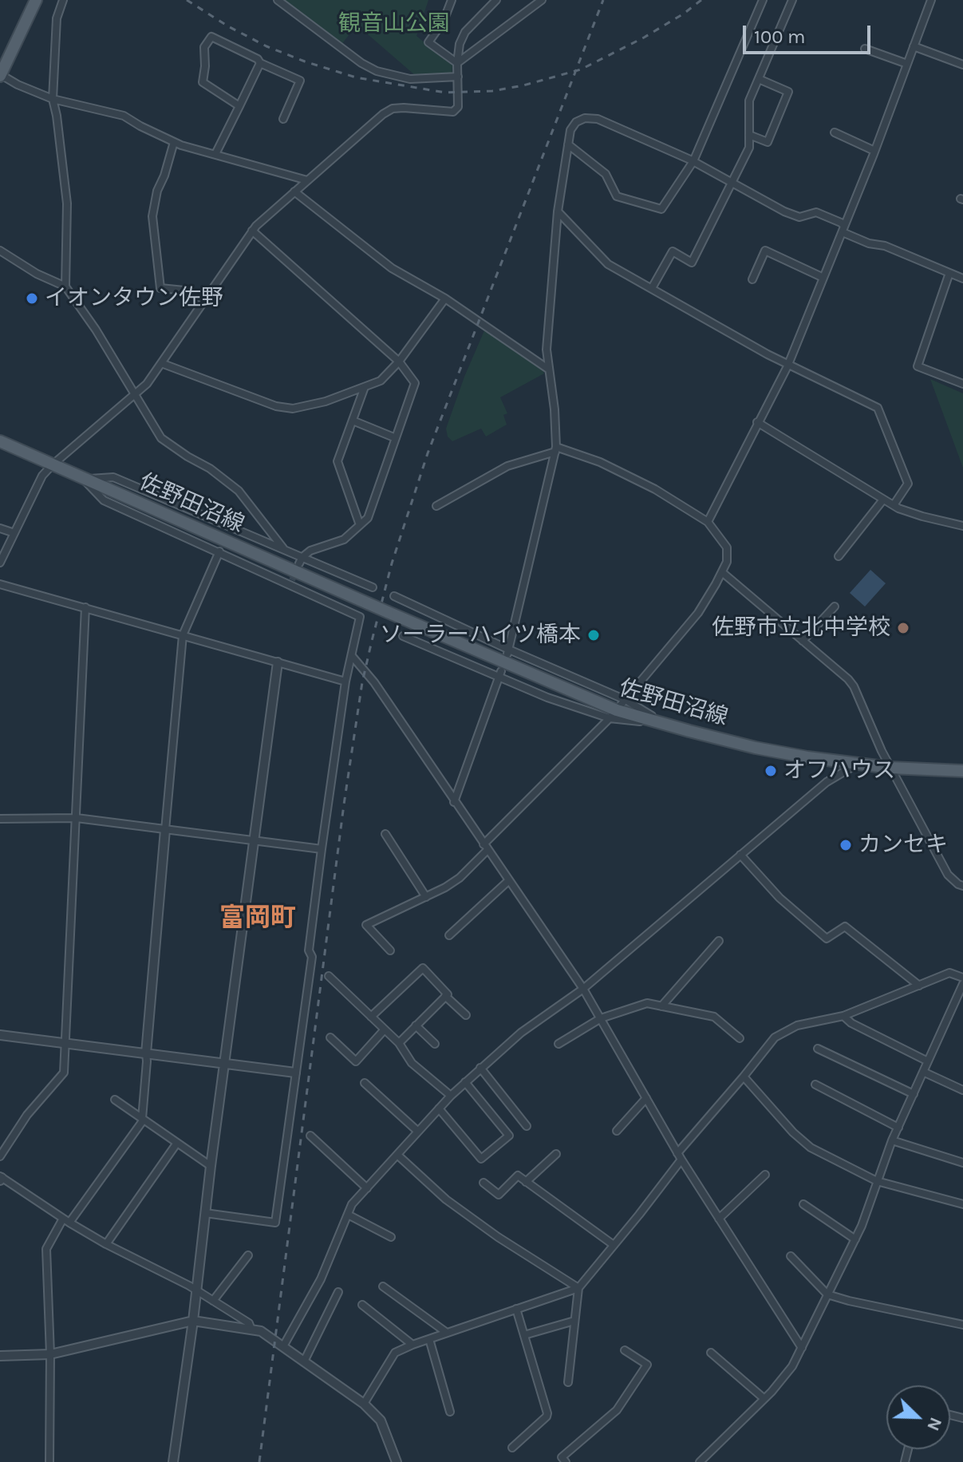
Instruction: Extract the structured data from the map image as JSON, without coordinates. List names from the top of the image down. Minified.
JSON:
{"streets":{"main road":["佐野田沼線"]},"districts":["富岡町"],"parks":["観音山公園"],"places":["イオンタウン佐野","佐野市立北中学校","ソーラーハイツ橋本","オフハウス","カンセキ"],"scale_bar":"100 m","north":"bottom right"}
